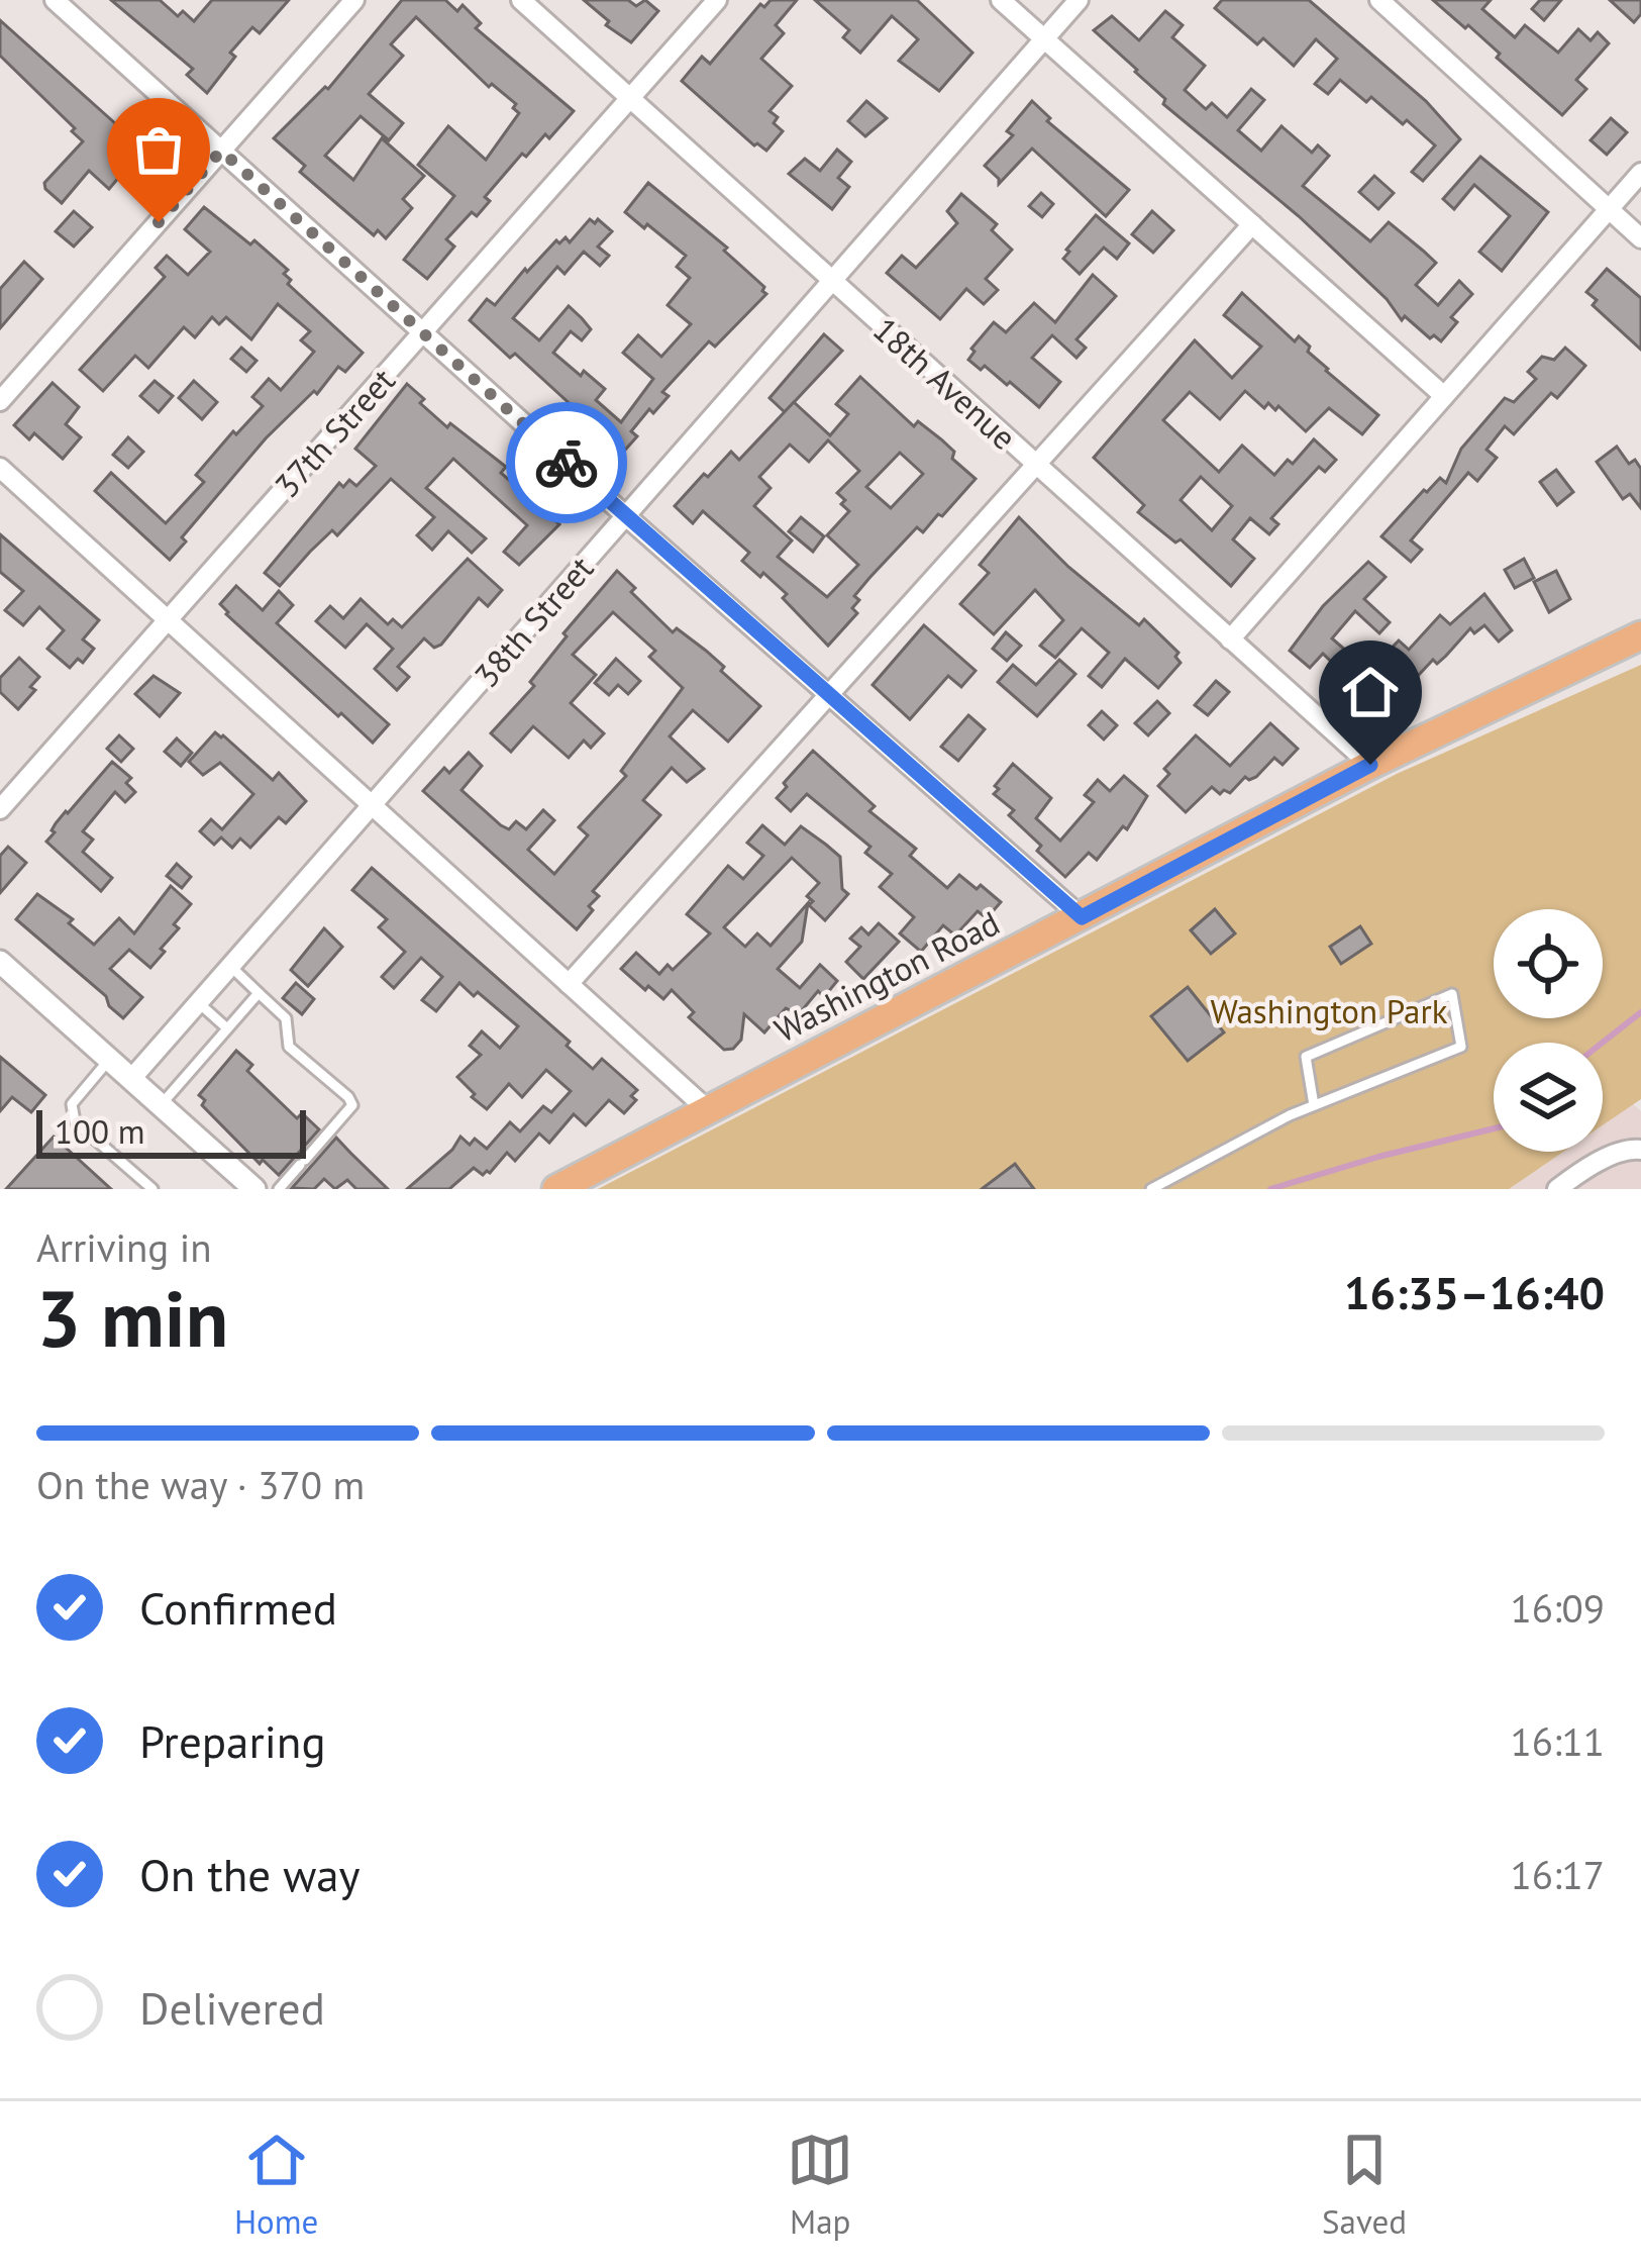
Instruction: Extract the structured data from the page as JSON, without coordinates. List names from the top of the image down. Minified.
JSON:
{"streets":{"main road":["Washington Road"],"street":["18th Avenue","37th Street","38th Street"]},"crossings":[["18th Avenue","37th Street"],["18th Avenue","38th Street"],["18th Avenue","Washington Road"]],"parks":["Washington Park"],"scale_bar":"100 m","page":{"scale":"100 m","heading":["3 min","Arriving in","16:35–16:40"],"bar":"On the way · 370 m","list":[["Confirmed","16:09"],["Preparing","16:11"],["On the way","16:17"],"Delivered"],"tabs":["Home","Map","Saved"]}}
